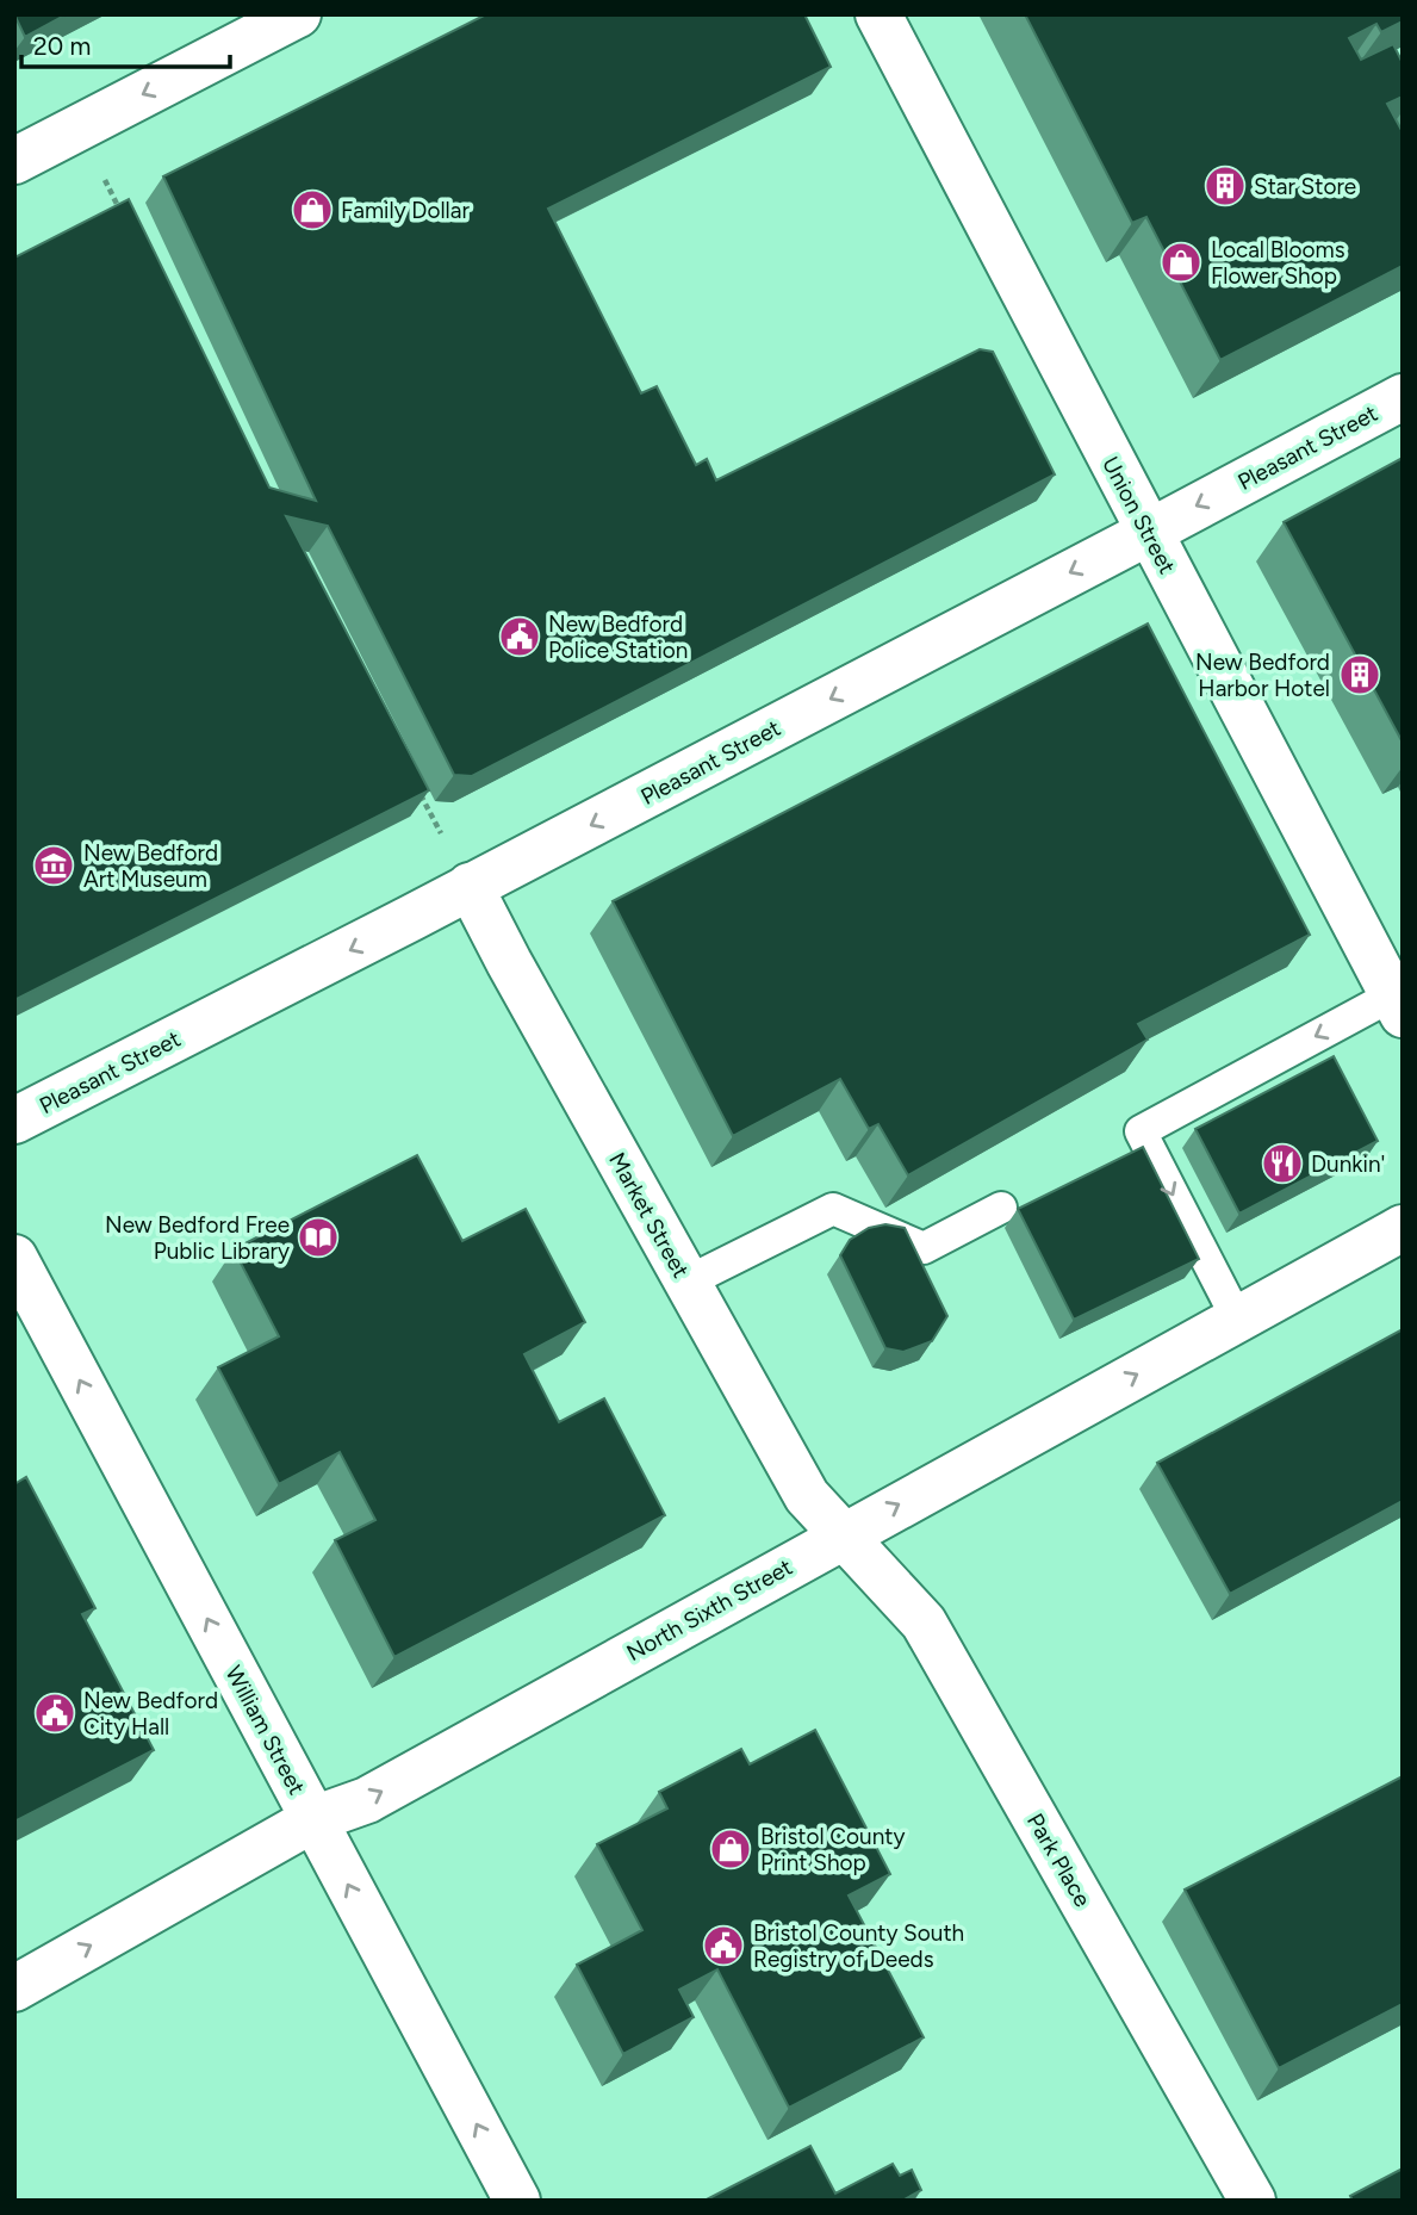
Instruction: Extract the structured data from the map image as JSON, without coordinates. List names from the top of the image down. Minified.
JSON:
{"streets":{"main road":["Pleasant Street","Union Street","Market Street","North Sixth Street","William Street","Park Place"]},"crossings":[["Pleasant Street","Union Street"],["Pleasant Street","Market Street"],["Market Street","North Sixth Street"],["Market Street","Park Place"],["North Sixth Street","William Street"],["North Sixth Street","Park Place"]],"one_way":["Pleasant Street","North Sixth Street","William Street"],"places":{"building":["Star Store","New Bedford Harbor Hotel"],"shop":["Family Dollar","Local Blooms Flower Shop","Bristol County Print Shop"],"public building":["New Bedford Police Station","New Bedford City Hall","Bristol County South Registry of Deeds"],"museum":["New Bedford Art Museum"],"restaurant":["Dunkin'"],"library":["New Bedford Free Public Library"]},"scale_bar":"20 m"}
